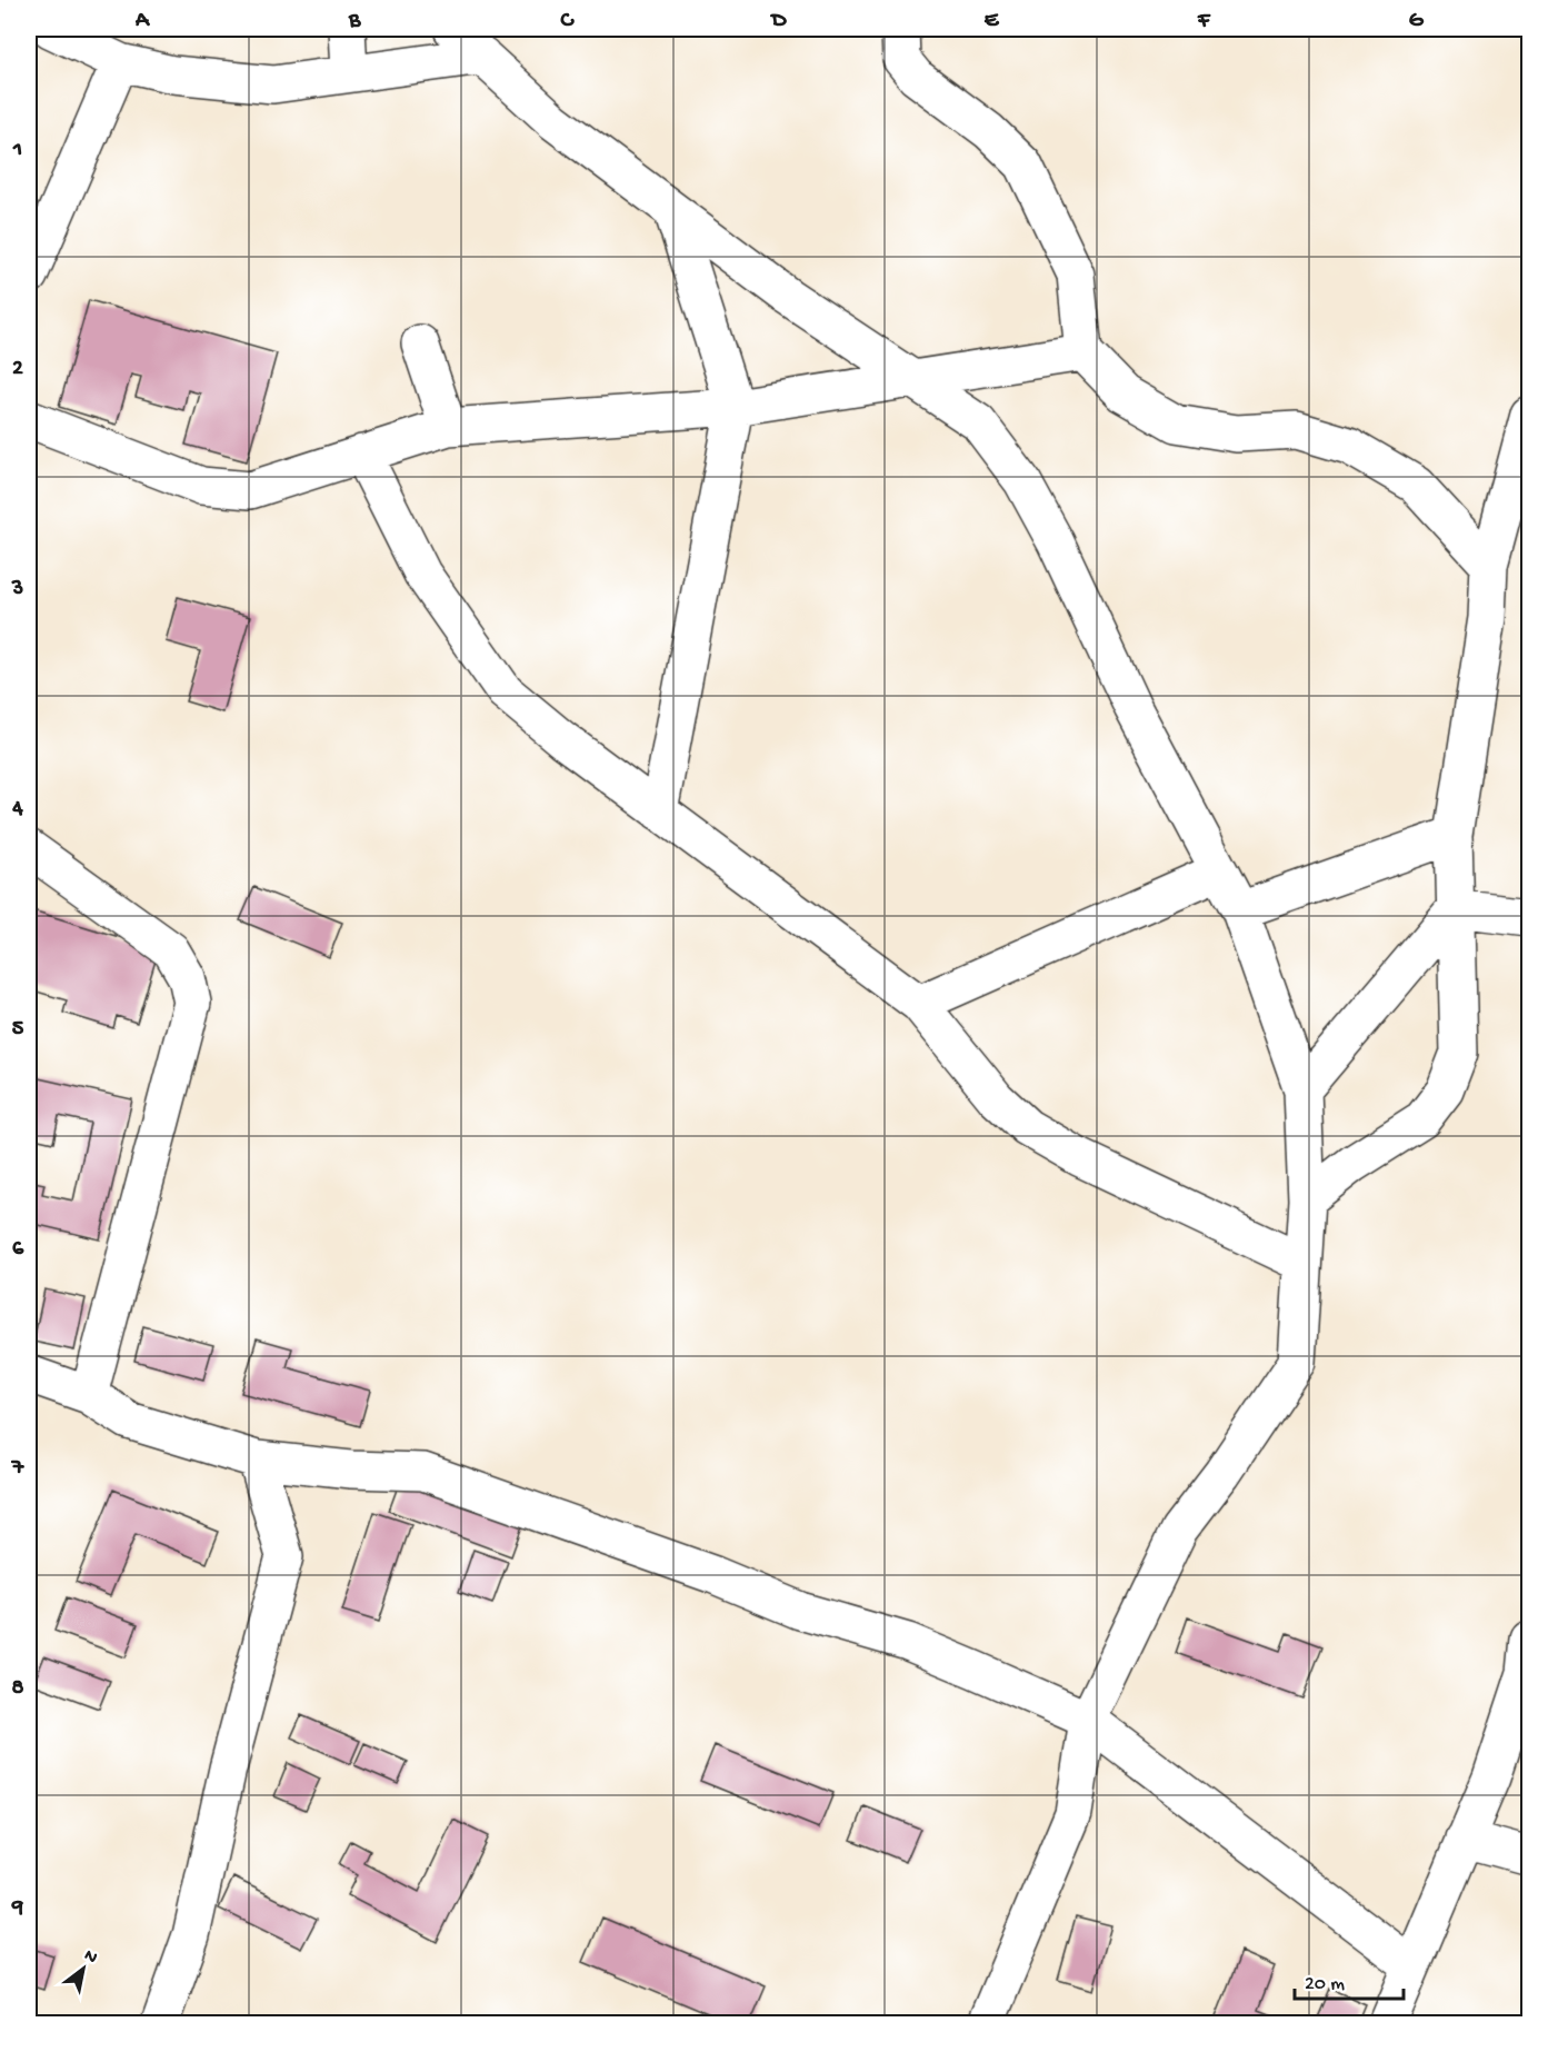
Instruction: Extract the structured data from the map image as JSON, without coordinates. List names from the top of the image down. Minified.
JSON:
{"scale_bar":"20 m","north":"top right","grid":{"columns":["A","B","C","D","E","F","G"],"rows":["1","2","3","4","5","6","7","8","9"]}}
